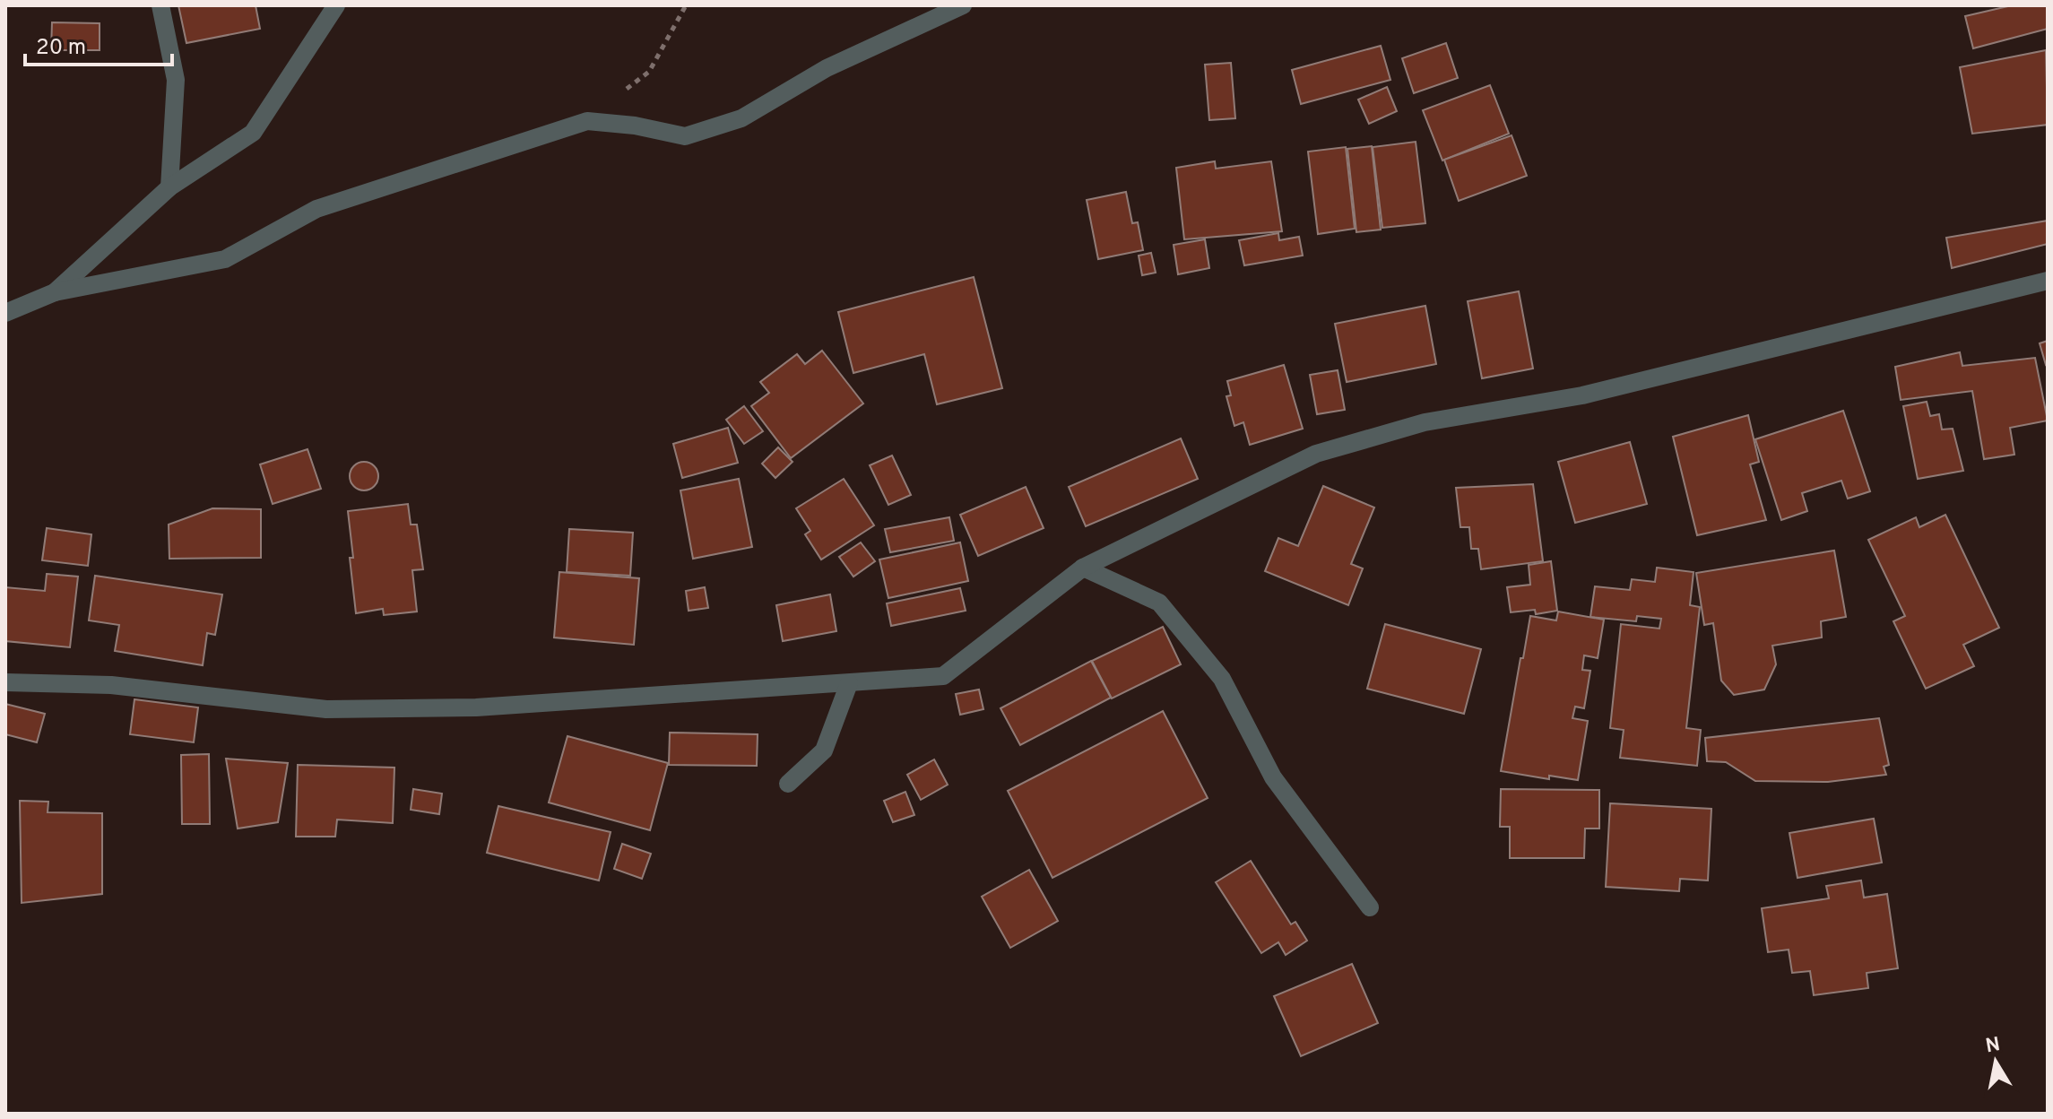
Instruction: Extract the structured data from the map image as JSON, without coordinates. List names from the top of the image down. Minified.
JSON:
{"scale_bar":"20 m","north":"top"}
